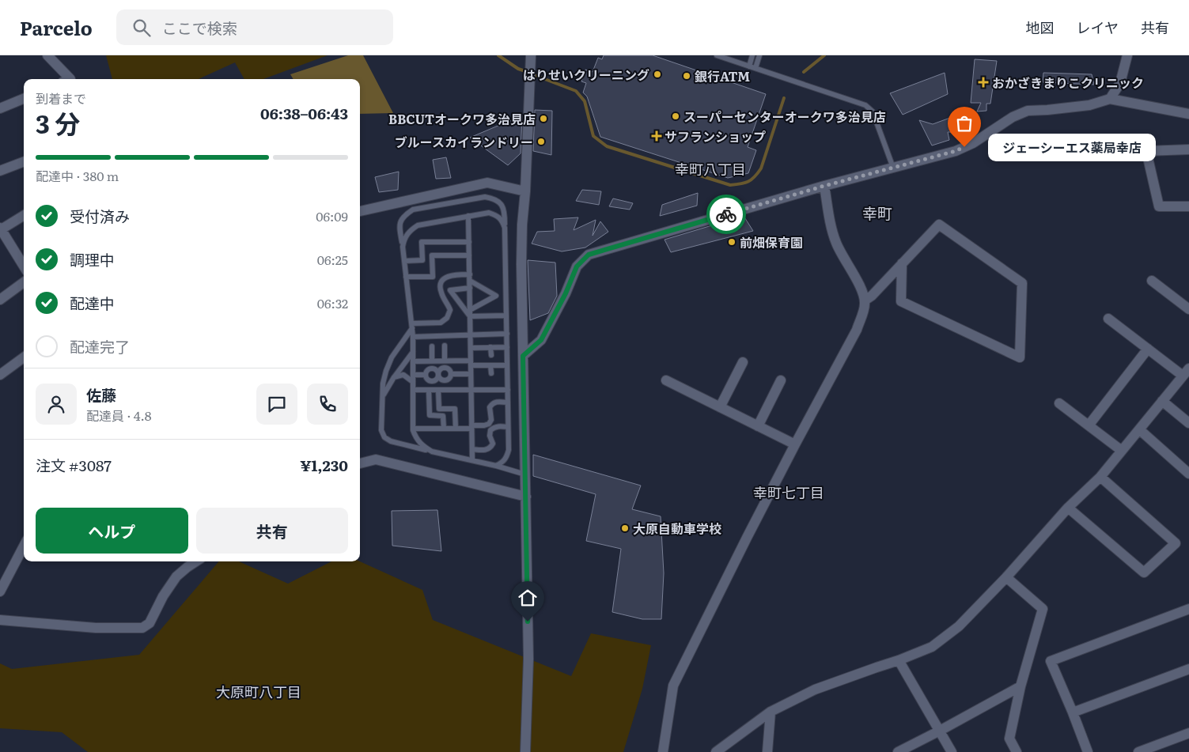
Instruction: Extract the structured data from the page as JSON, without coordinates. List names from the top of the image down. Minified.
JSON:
{"districts":["幸町八丁目","幸町","幸町七丁目","大原町八丁目"],"places":{"other":["はりせいクリーニング","銀行ATM","スーパーセンターオークワ多治見店","BBCUTオークワ多治見店","ブルースカイランドリー","ジェーシーエス薬局幸店","前畑保育園","大原自動車学校"],"health":["おかざきまりこクリニック","サフランショップ"]},"page":{"header":"Parcelo","search":"ここで検索","nav":["地図","レイヤ","共有"],"heading":["3 分","到着まで","06:38–06:43"],"panel":["佐藤","配達員 · 4.8","注文 #3087","¥1,230"],"bubble":"ジェーシーエス薬局幸店","bar":"配達中 · 380 m","list":[["受付済み","06:09"],["調理中","06:25"],["配達中","06:32"],"配達完了"],"buttons":["ヘルプ","共有"]}}
